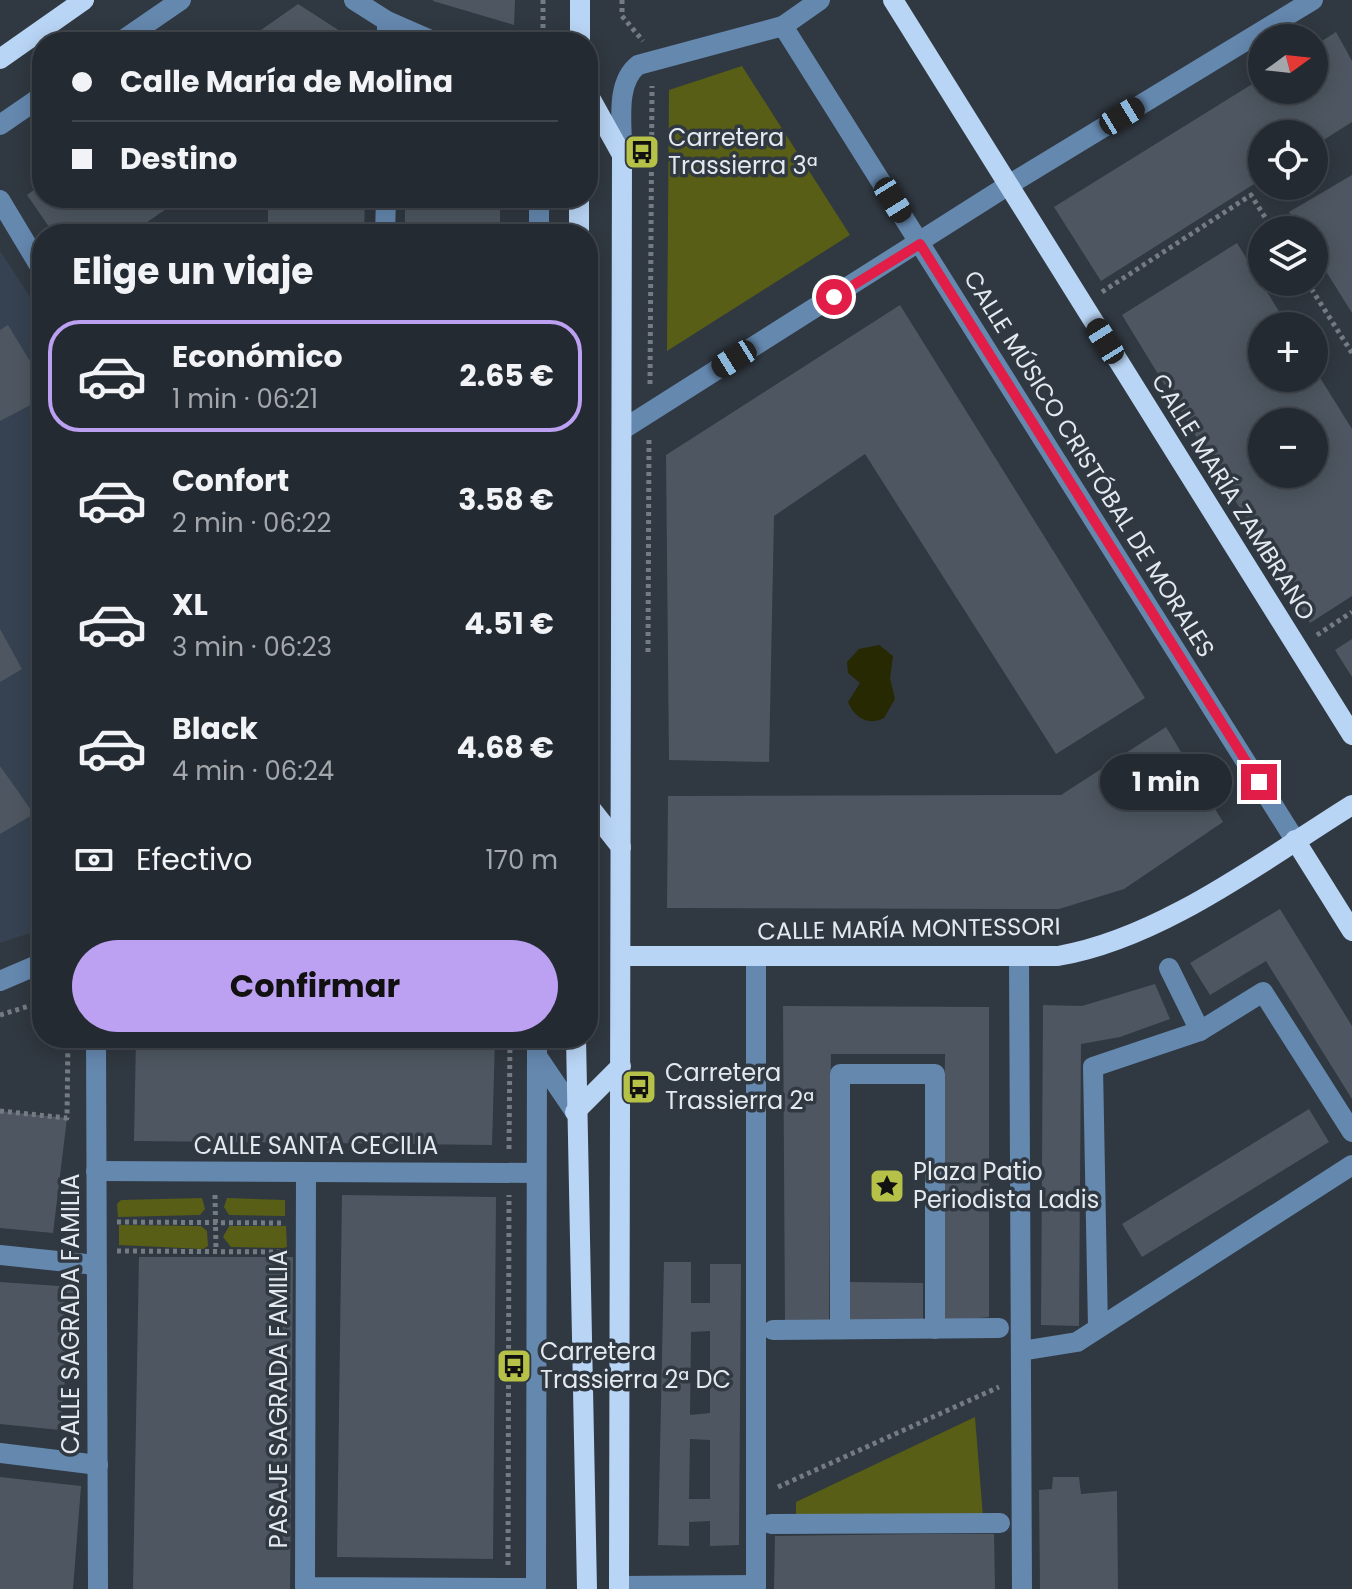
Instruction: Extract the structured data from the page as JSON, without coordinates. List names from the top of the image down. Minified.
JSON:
{"streets":{"main road":["CALLE MÚSICO CRISTÓBAL DE MORALES","CALLE MARÍA ZAMBRANO","CALLE MARÍA MONTESSORI"],"street":["CALLE SANTA CECILIA","CALLE SAGRADA FAMILIA","PASAJE SAGRADA FAMILIA"]},"crossings":[["CALLE MÚSICO CRISTÓBAL DE MORALES","CALLE MARÍA MONTESSORI"],["CALLE SANTA CECILIA","CALLE SAGRADA FAMILIA"],["CALLE SANTA CECILIA","PASAJE SAGRADA FAMILIA"]],"places":{"bus stop":["Carretera Trassierra 3ª","Carretera Trassierra 2ª","Carretera Trassierra 2ª DC"],"place":["Plaza Patio Periodista Ladis"]},"north":"right","page":{"map_buttons":["+","−"],"banner":["Calle María de Molina","Destino"],"heading":"Elige un viaje","list":[{"name":"Económico","note":"1 min · 06:21","value":"2.65 €"},{"name":"Confort","note":"2 min · 06:22","value":"3.58 €"},{"name":"XL","note":"3 min · 06:23","value":"4.51 €"},{"name":"Black","note":"4 min · 06:24","value":"4.68 €"}],"bubble":"1 min","pay":["Efectivo","170 m"],"buttons":"Confirmar"}}
